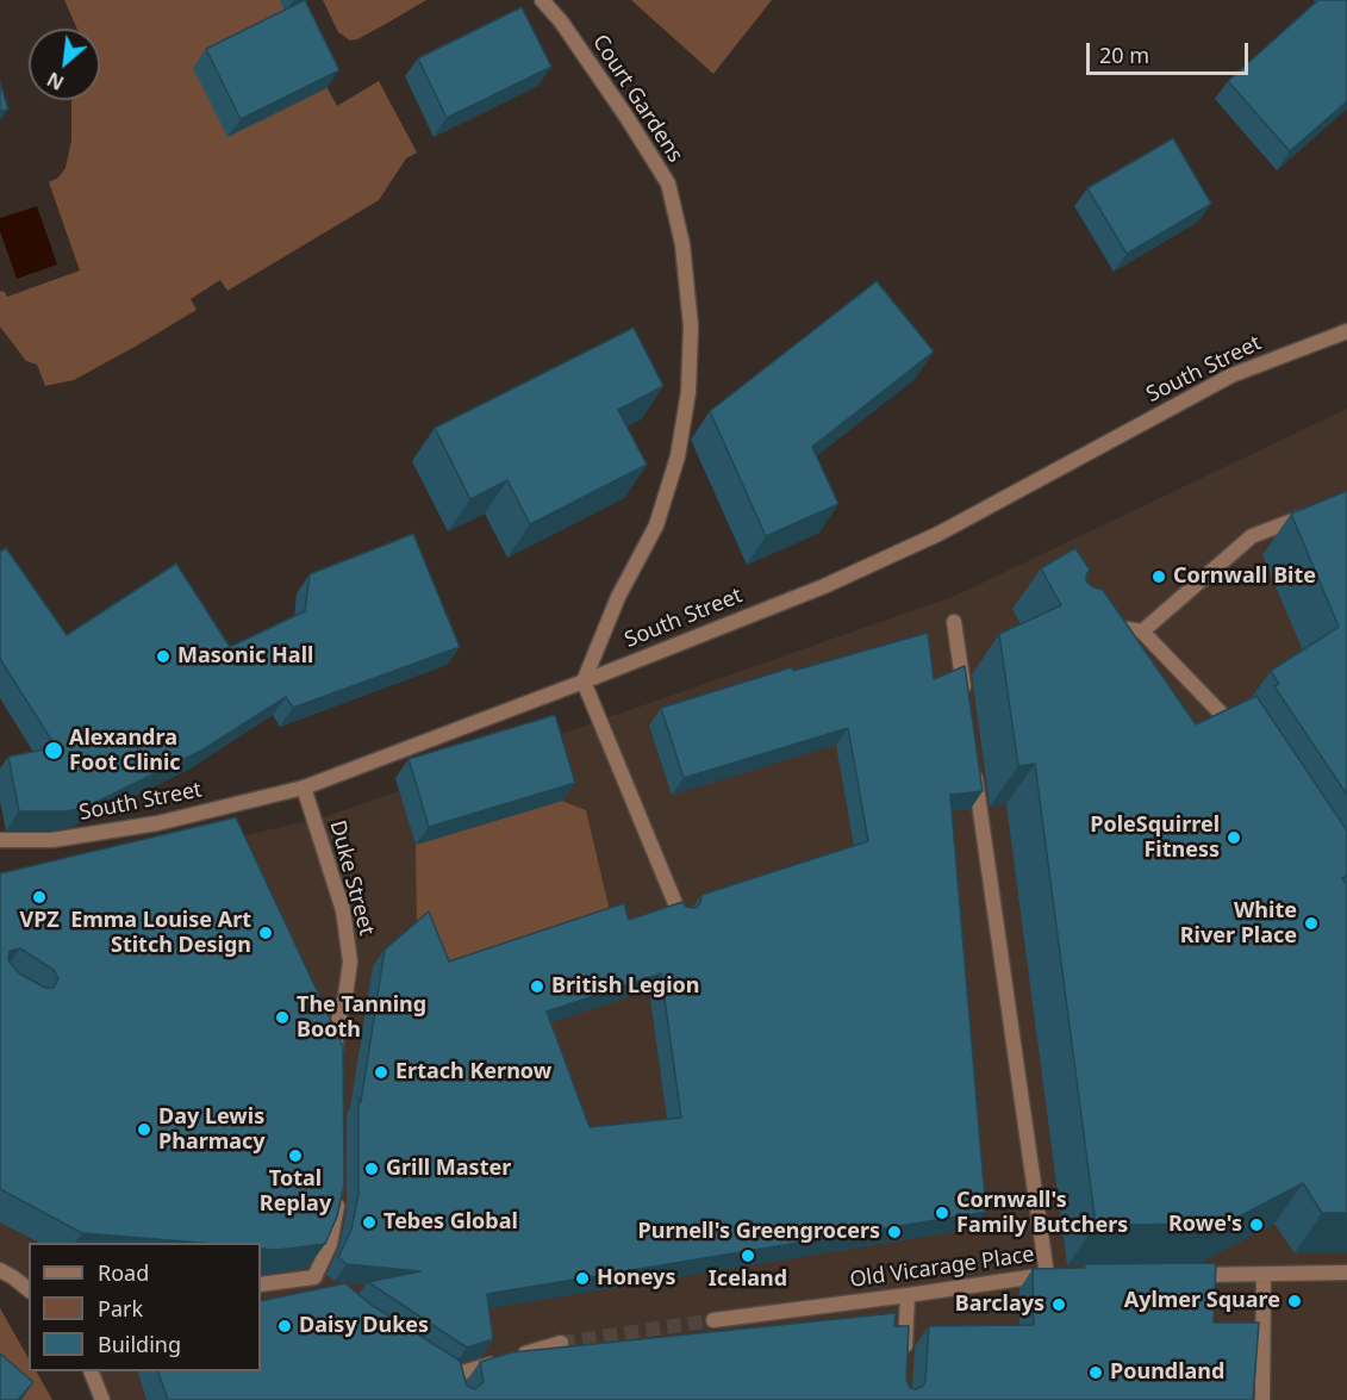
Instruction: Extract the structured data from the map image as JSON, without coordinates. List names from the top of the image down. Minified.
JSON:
{"streets":{"street":["Court Gardens","South Street","Duke Street","Old Vicarage Place"]},"crossings":[["Court Gardens","South Street"],["South Street","Duke Street"]],"places":["Cornwall Bite","Masonic Hall","Alexandra Foot Clinic","PoleSquirrel Fitness","VPZ","White River Place","Emma Louise Art Stitch Design","British Legion","The Tanning Booth","Ertach Kernow","Day Lewis Pharmacy","Total Replay","Grill Master","Cornwall's Family Butchers","Tebes Global","Rowe's","Purnell's Greengrocers","Iceland","Honeys","Aylmer Square","Barclays","Daisy Dukes","Poundland"],"legend":["Road","Park","Building"],"scale_bar":"20 m","north":"bottom left"}
